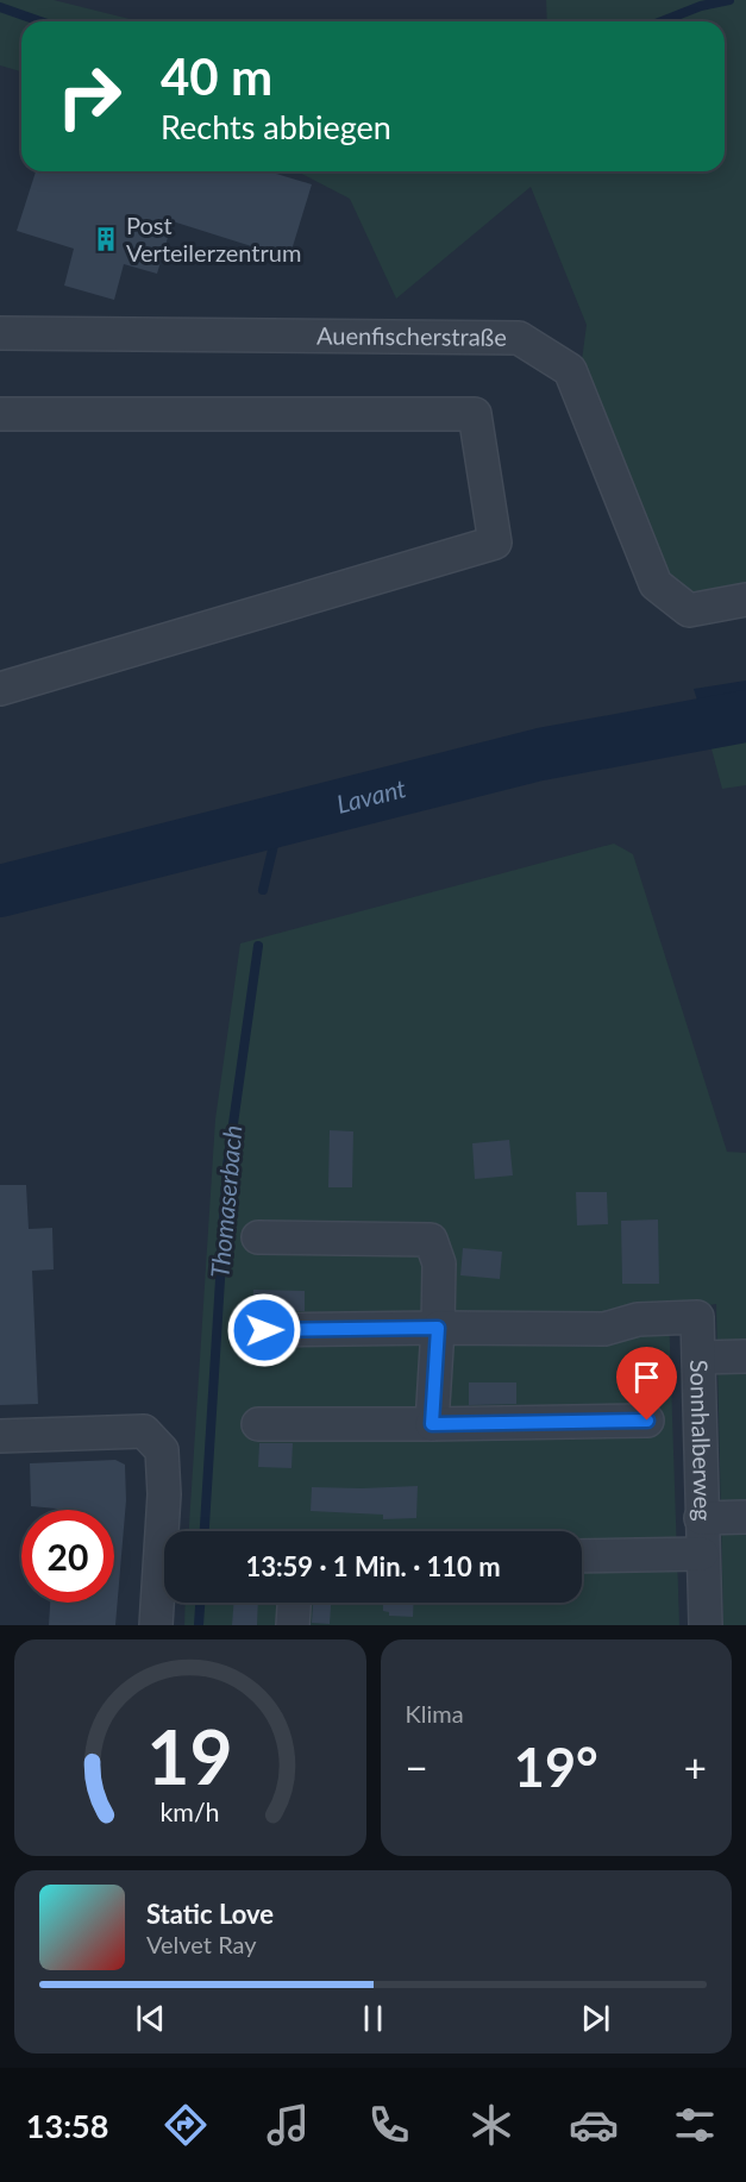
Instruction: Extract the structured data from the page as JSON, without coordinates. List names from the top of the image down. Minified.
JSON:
{"streets":{"street":["Auenfischerstraße","Sonnhalberweg"]},"water":["Lavant","Thomaserbach"],"places":{"building":["Post Verteilerzentrum"]},"page":{"turn":["40 m","Rechts abbiegen"],"limit":"20","trip":"13:59 · 1 Min. · 110 m","tile":"Klima","heat":["−","19°","+"],"song":["Static Love","Velvet Ray"],"tabs":"13:58","gauge":["19","km/h"]}}
